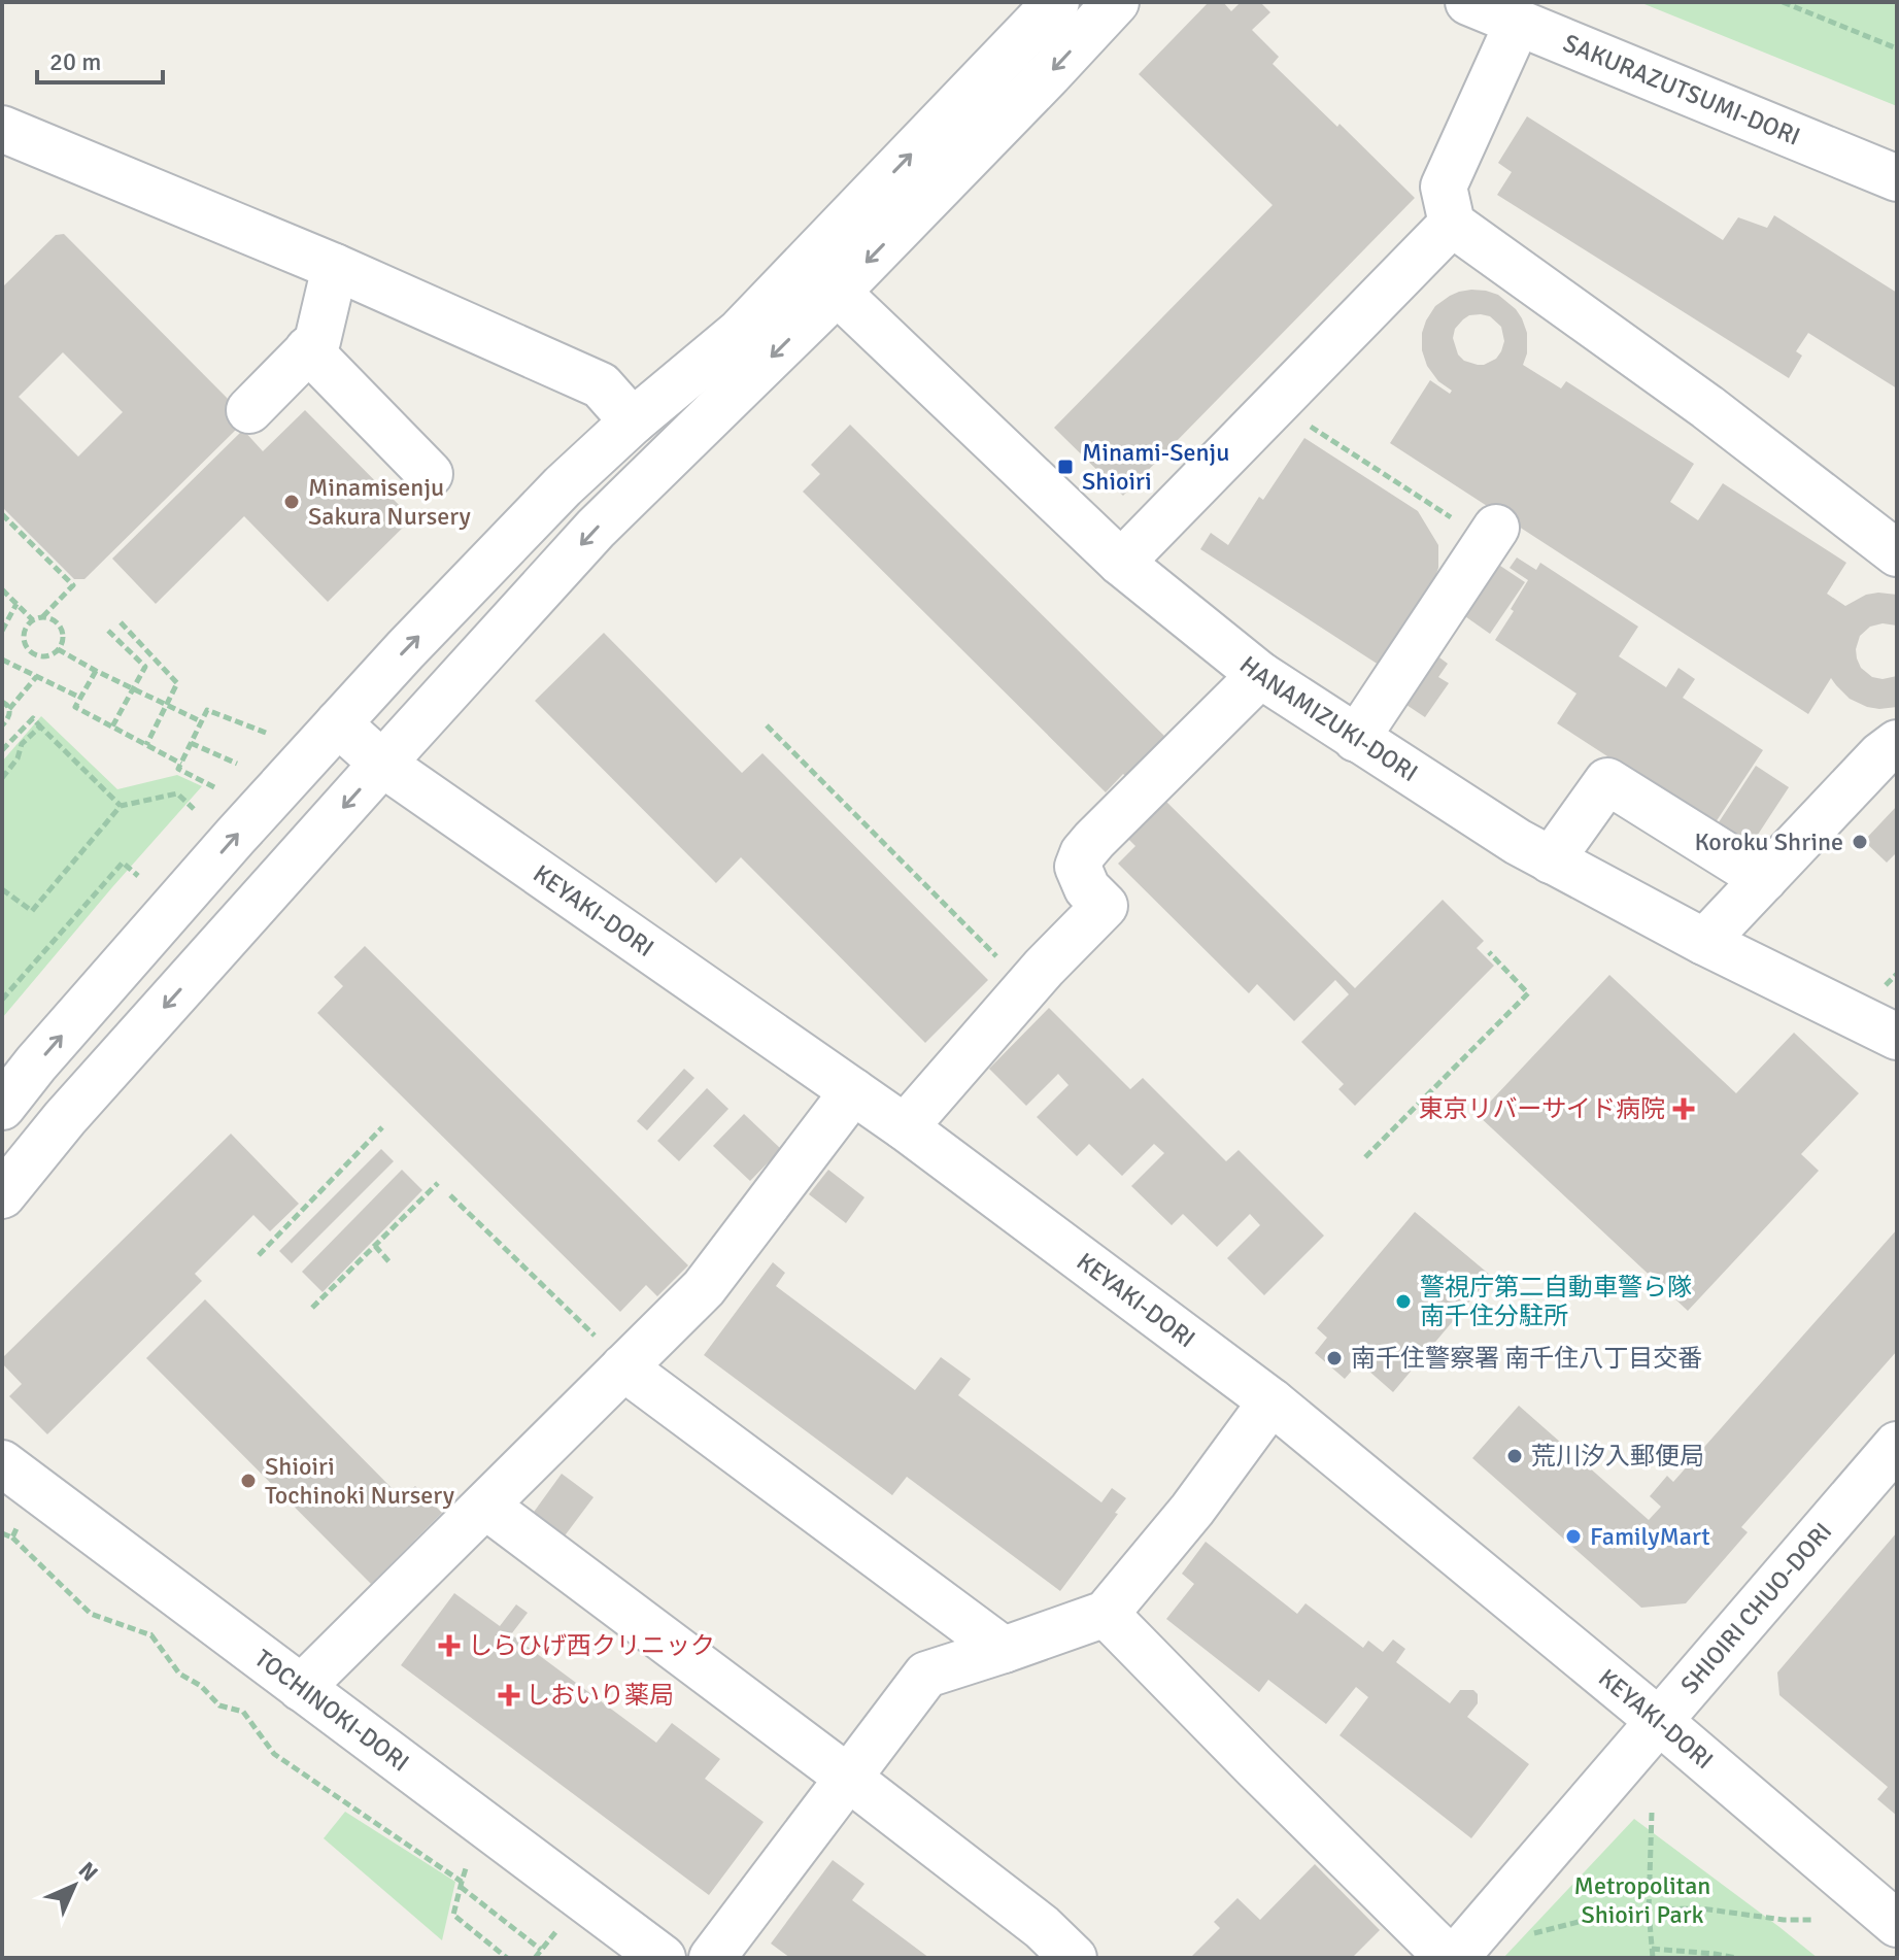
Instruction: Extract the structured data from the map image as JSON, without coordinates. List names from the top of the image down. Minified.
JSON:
{"streets":{"street":["SAKURAZUTSUMI-DORI","HANAMIZUKI-DORI","KEYAKI-DORI","SHIOIRI CHUO-DORI","TOCHINOKI-DORI"]},"crossings":[["KEYAKI-DORI","SHIOIRI CHUO-DORI"]],"parks":["Metropolitan Shioiri Park"],"places":{"transit":["Minami-Senju Shioiri"],"other":["Minamisenju Sakura Nursery","Koroku Shrine","警視庁第二自動車警ら隊 南千住分駐所","南千住警察署 南千住八丁目交番","荒川汐入郵便局","Shioiri Tochinoki Nursery","FamilyMart"],"health":["東京リバーサイド病院","しらひげ西クリニック","しおいり薬局"]},"scale_bar":"20 m","north":"top right"}
